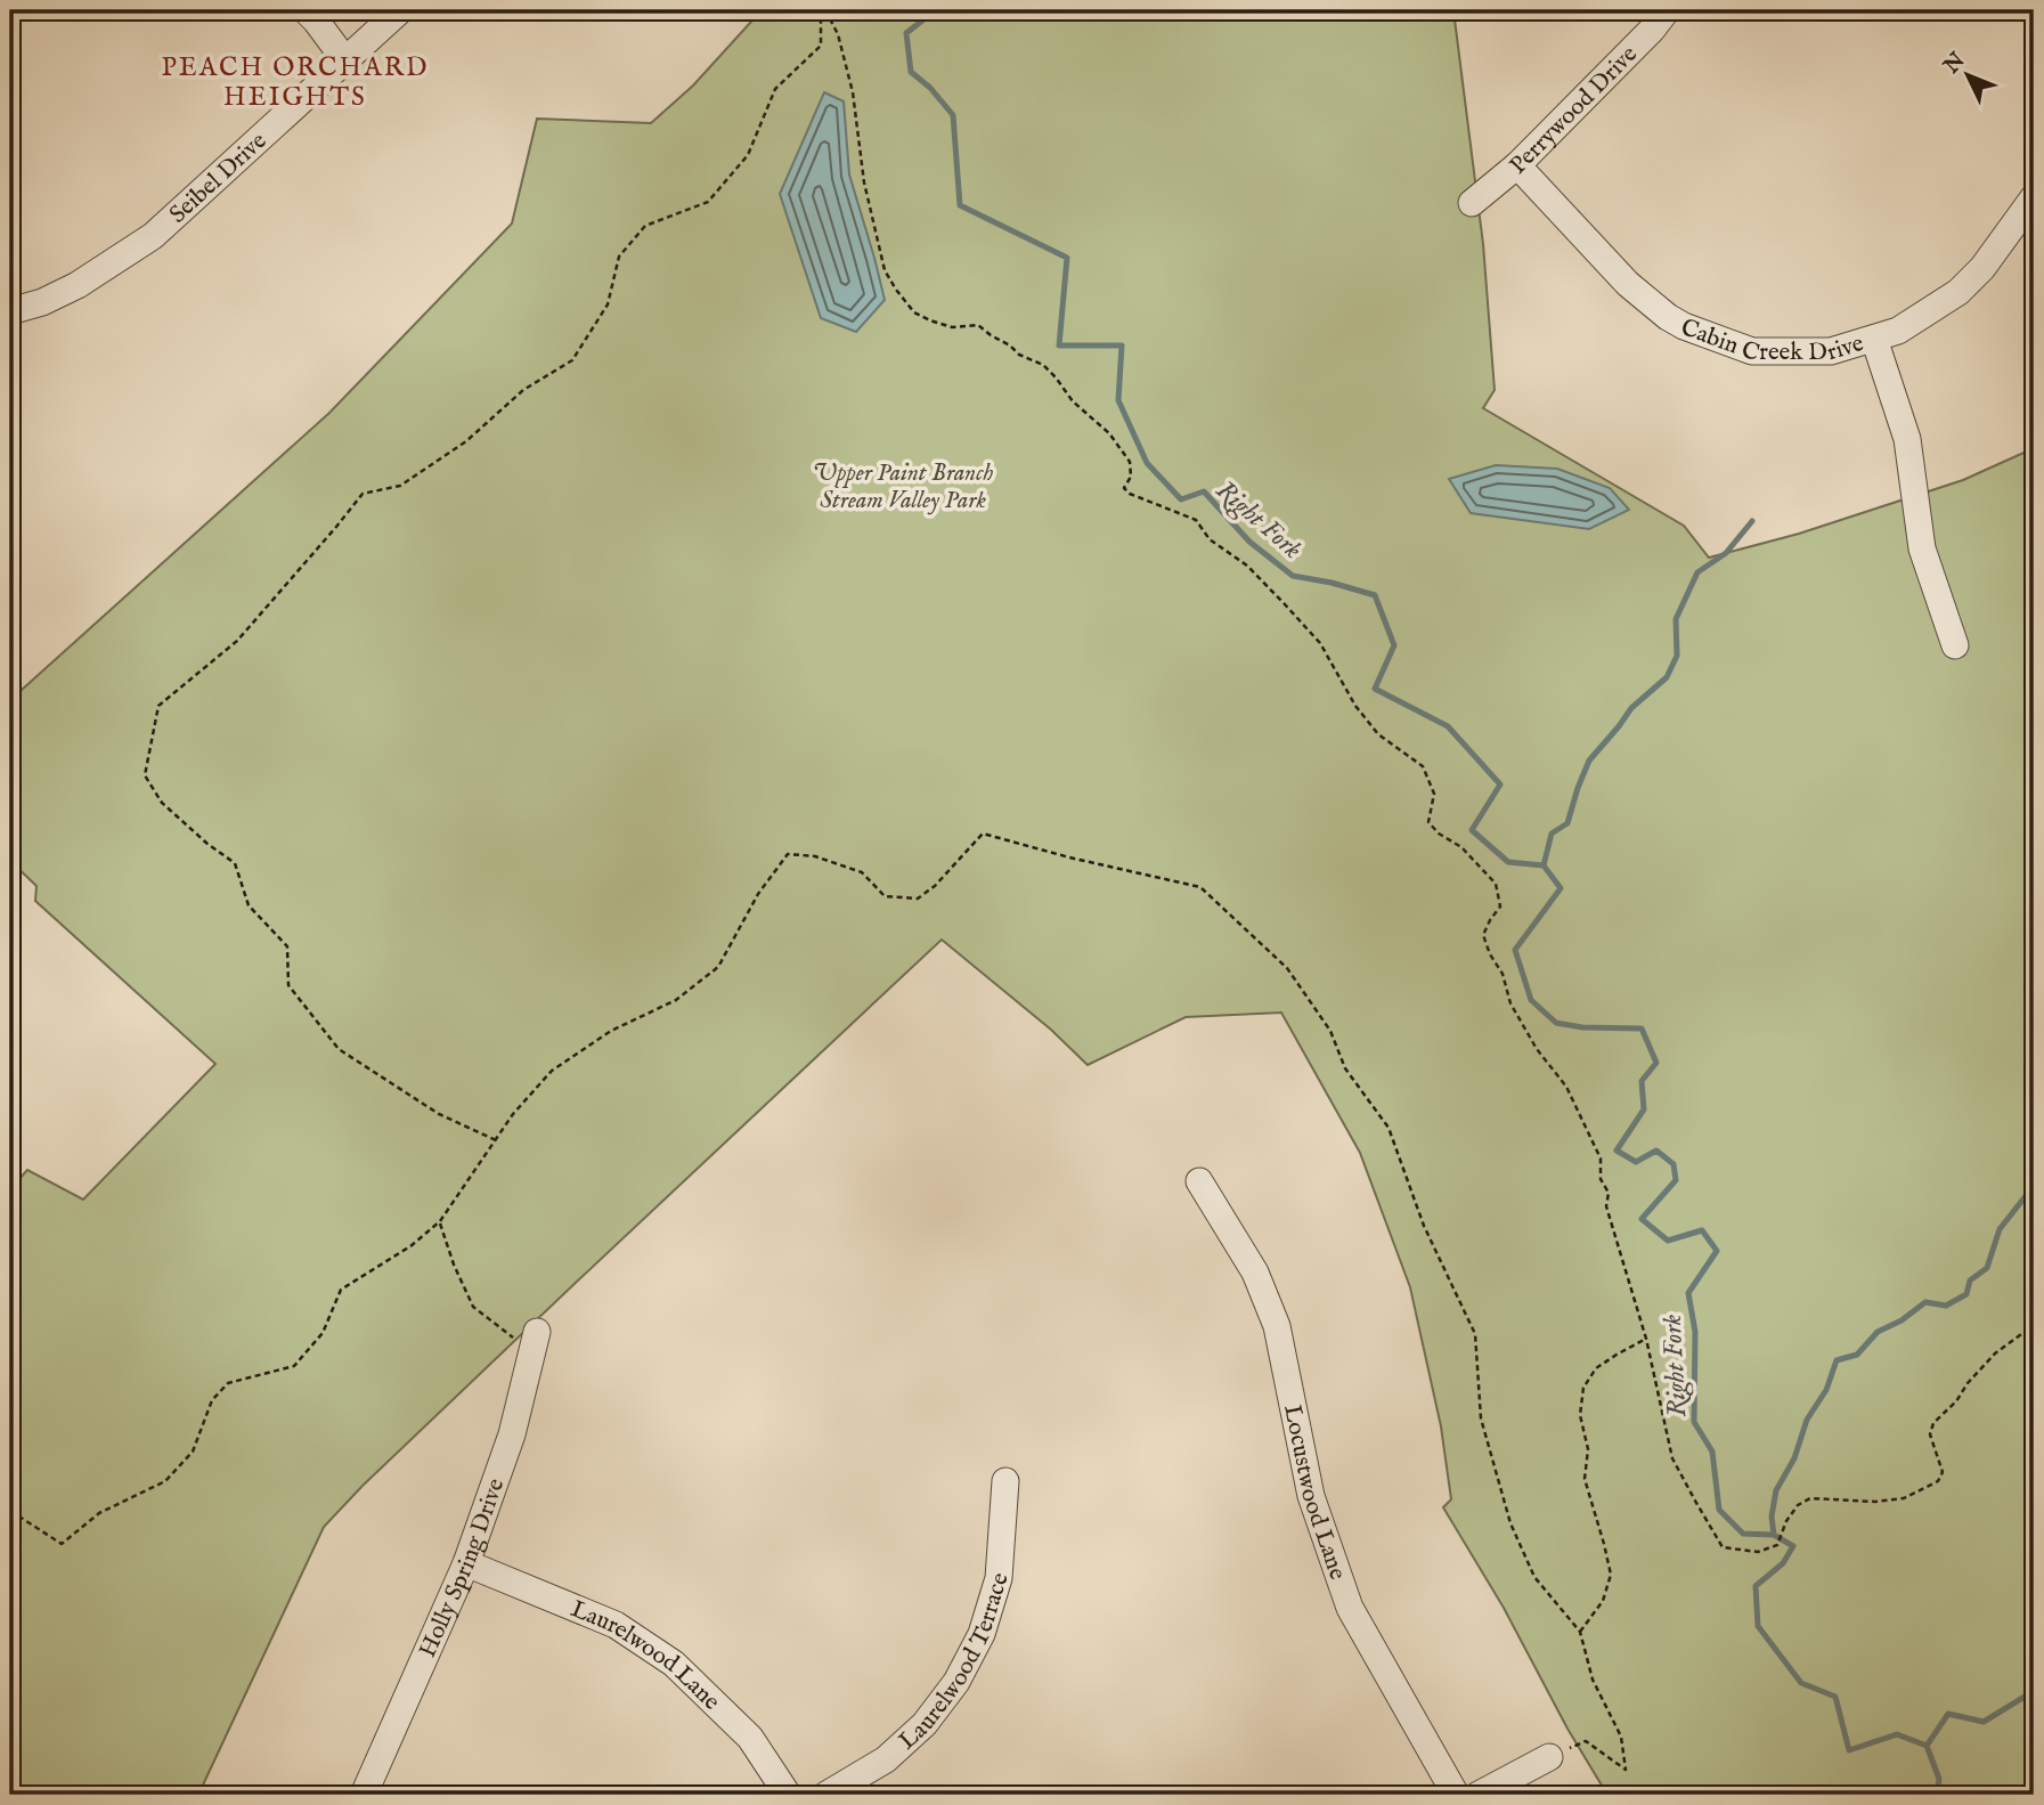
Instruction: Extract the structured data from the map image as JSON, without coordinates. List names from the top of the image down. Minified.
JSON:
{"streets":{"street":["Perrywood Drive","Seibel Drive","Cabin Creek Drive","Locustwood Lane","Holly Spring Drive","Laurelwood Terrace","Laurelwood Lane"]},"crossings":[["Perrywood Drive","Cabin Creek Drive"],["Holly Spring Drive","Laurelwood Lane"]],"districts":["PEACH ORCHARD HEIGHTS"],"water":["Right Fork"],"parks":["Upper Paint Branch Stream Valley Park"],"north":"top left"}
